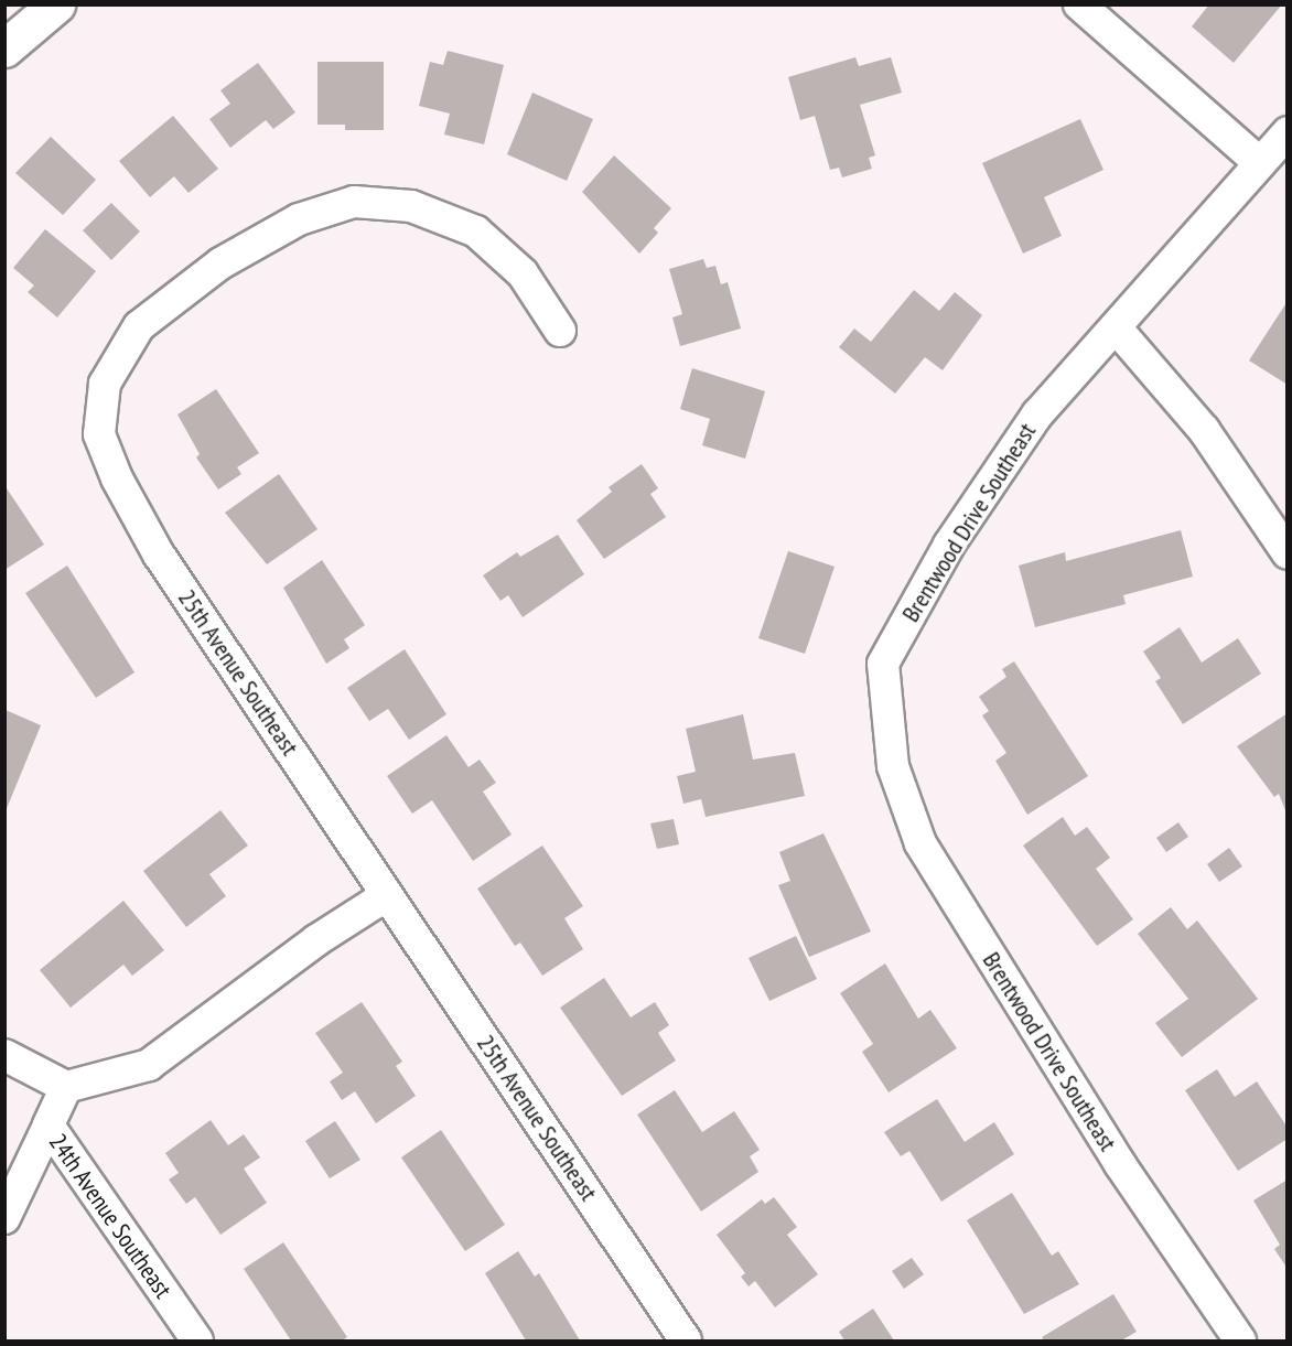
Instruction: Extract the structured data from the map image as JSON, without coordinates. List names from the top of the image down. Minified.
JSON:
{"streets":{"street":["Brentwood Drive Southeast","25th Avenue Southeast","24th Avenue Southeast"]}}
